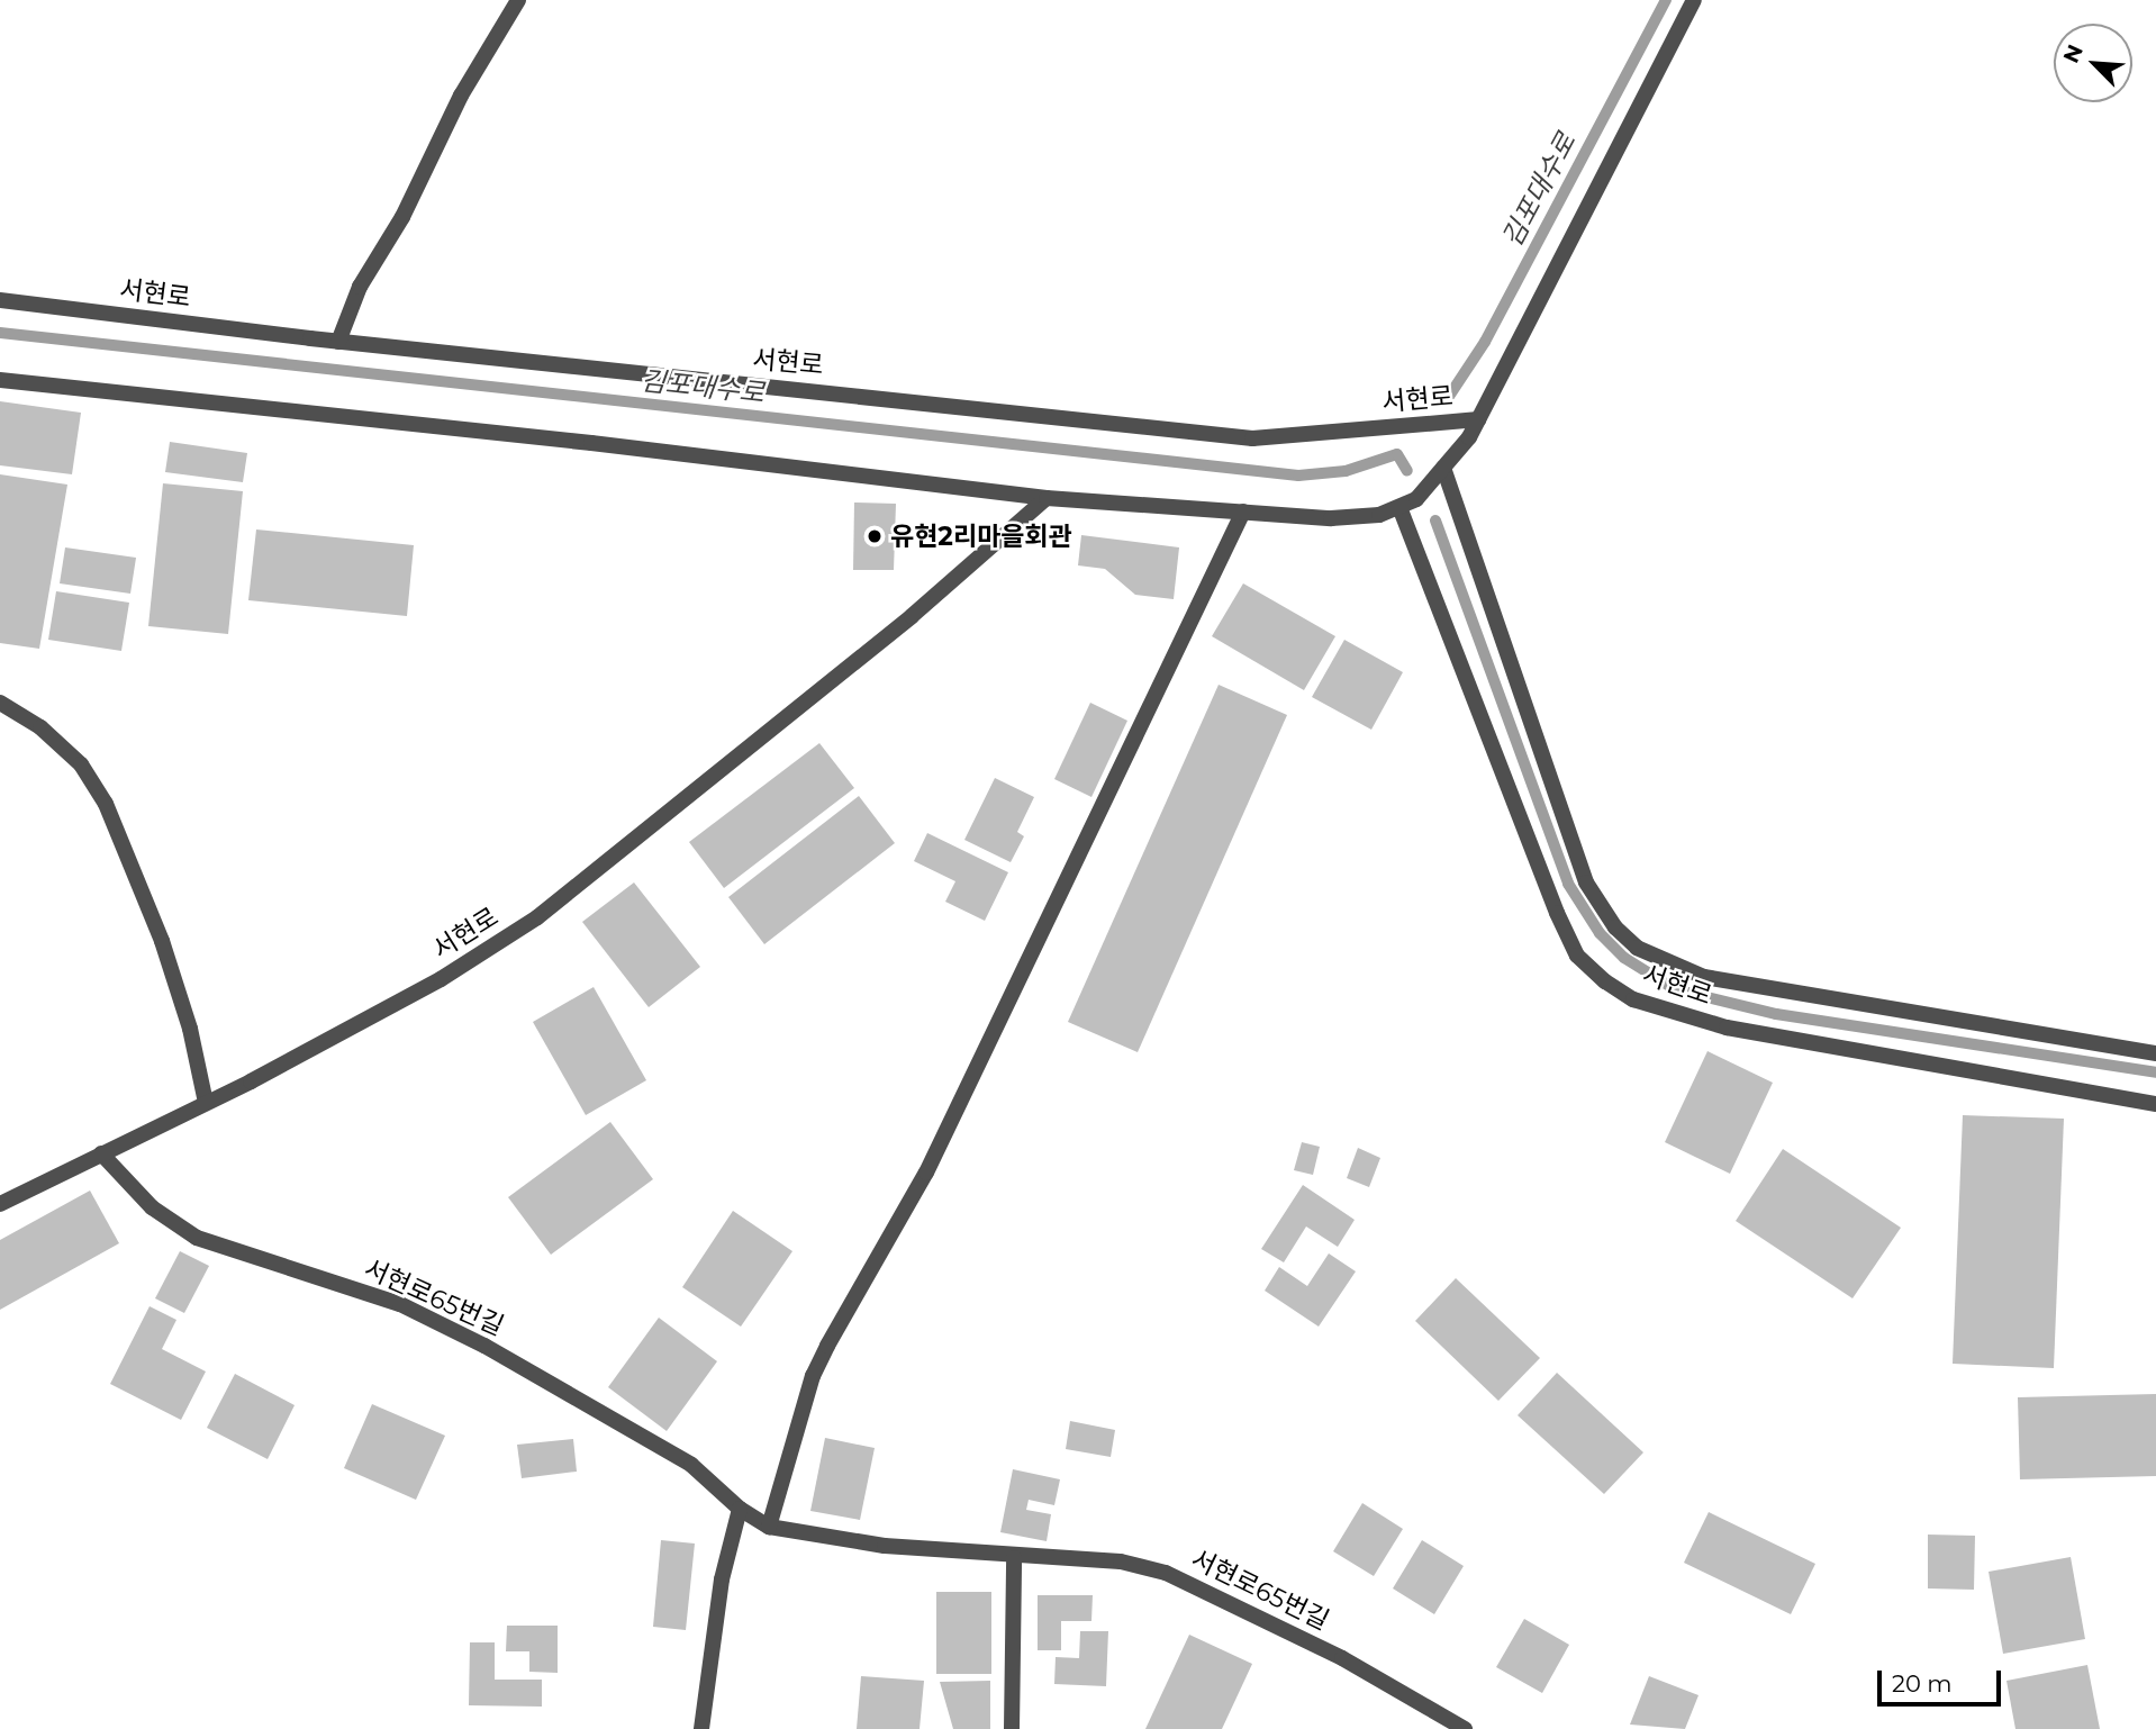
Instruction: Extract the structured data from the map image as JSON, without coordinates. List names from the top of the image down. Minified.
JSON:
{"streets":{"street":["서현로","서현로65번길"]},"crossings":[["서현로","서현로65번길"]],"water":["김포대수로"],"places":["유현2리마을회관"],"scale_bar":"20 m","north":"top left"}
